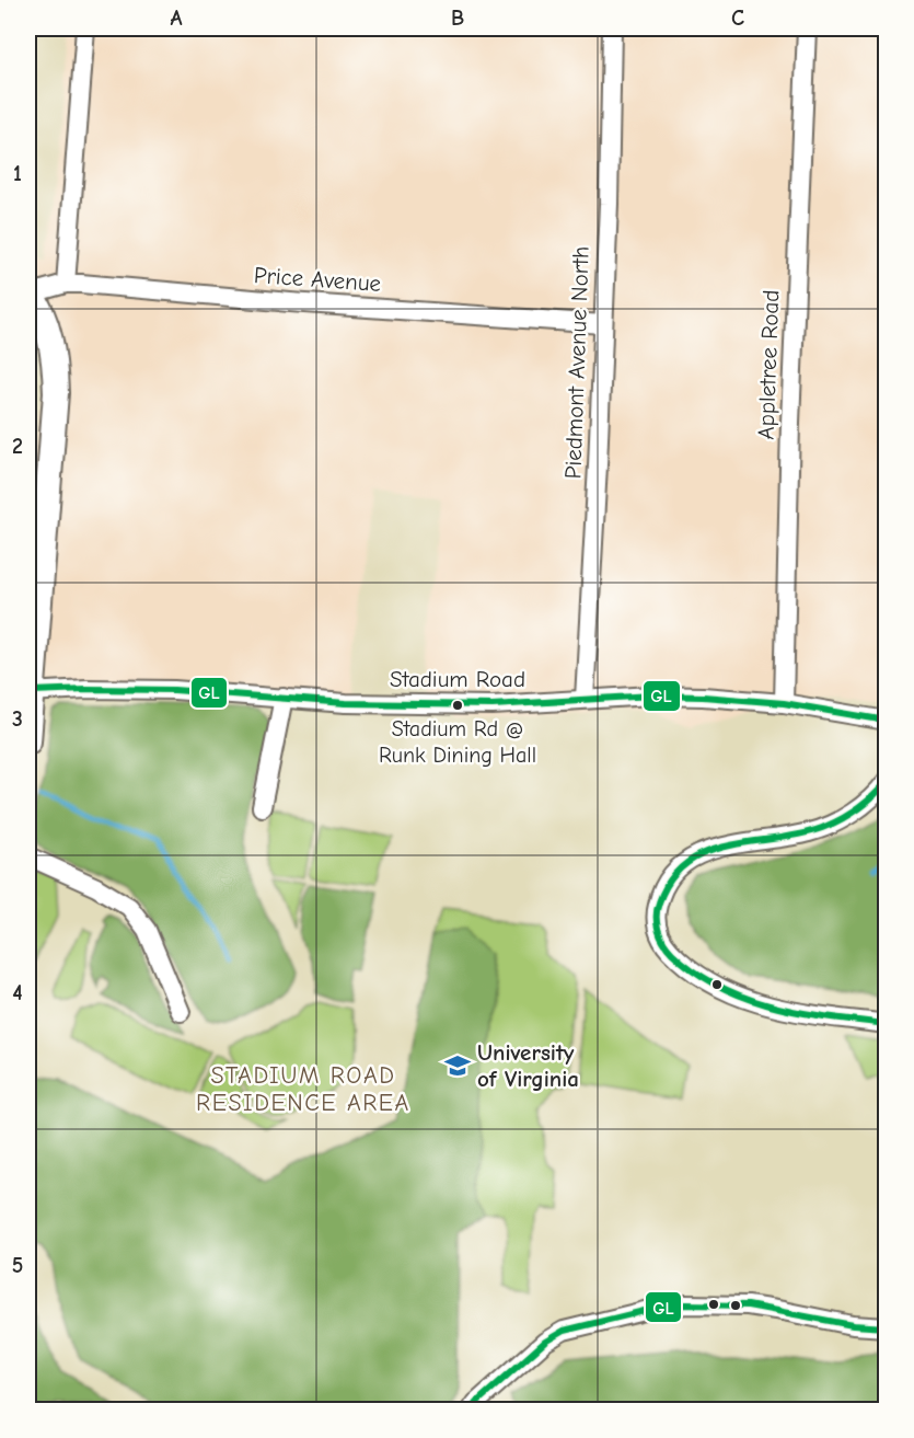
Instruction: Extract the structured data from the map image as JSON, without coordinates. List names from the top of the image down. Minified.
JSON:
{"streets":{"street":["Price Avenue","Piedmont Avenue North","Appletree Road","Stadium Road"]},"crossings":[["Price Avenue","Piedmont Avenue North"],["Piedmont Avenue North","Stadium Road"],["Appletree Road","Stadium Road"]],"districts":["STADIUM ROAD RESIDENCE AREA"],"places":{"other":["Stadium Rd @ Runk Dining Hall"],"school or university":["University of Virginia"]},"lines":["transit line GL"],"grid":{"columns":["A","B","C"],"rows":["1","2","3","4","5"]}}
